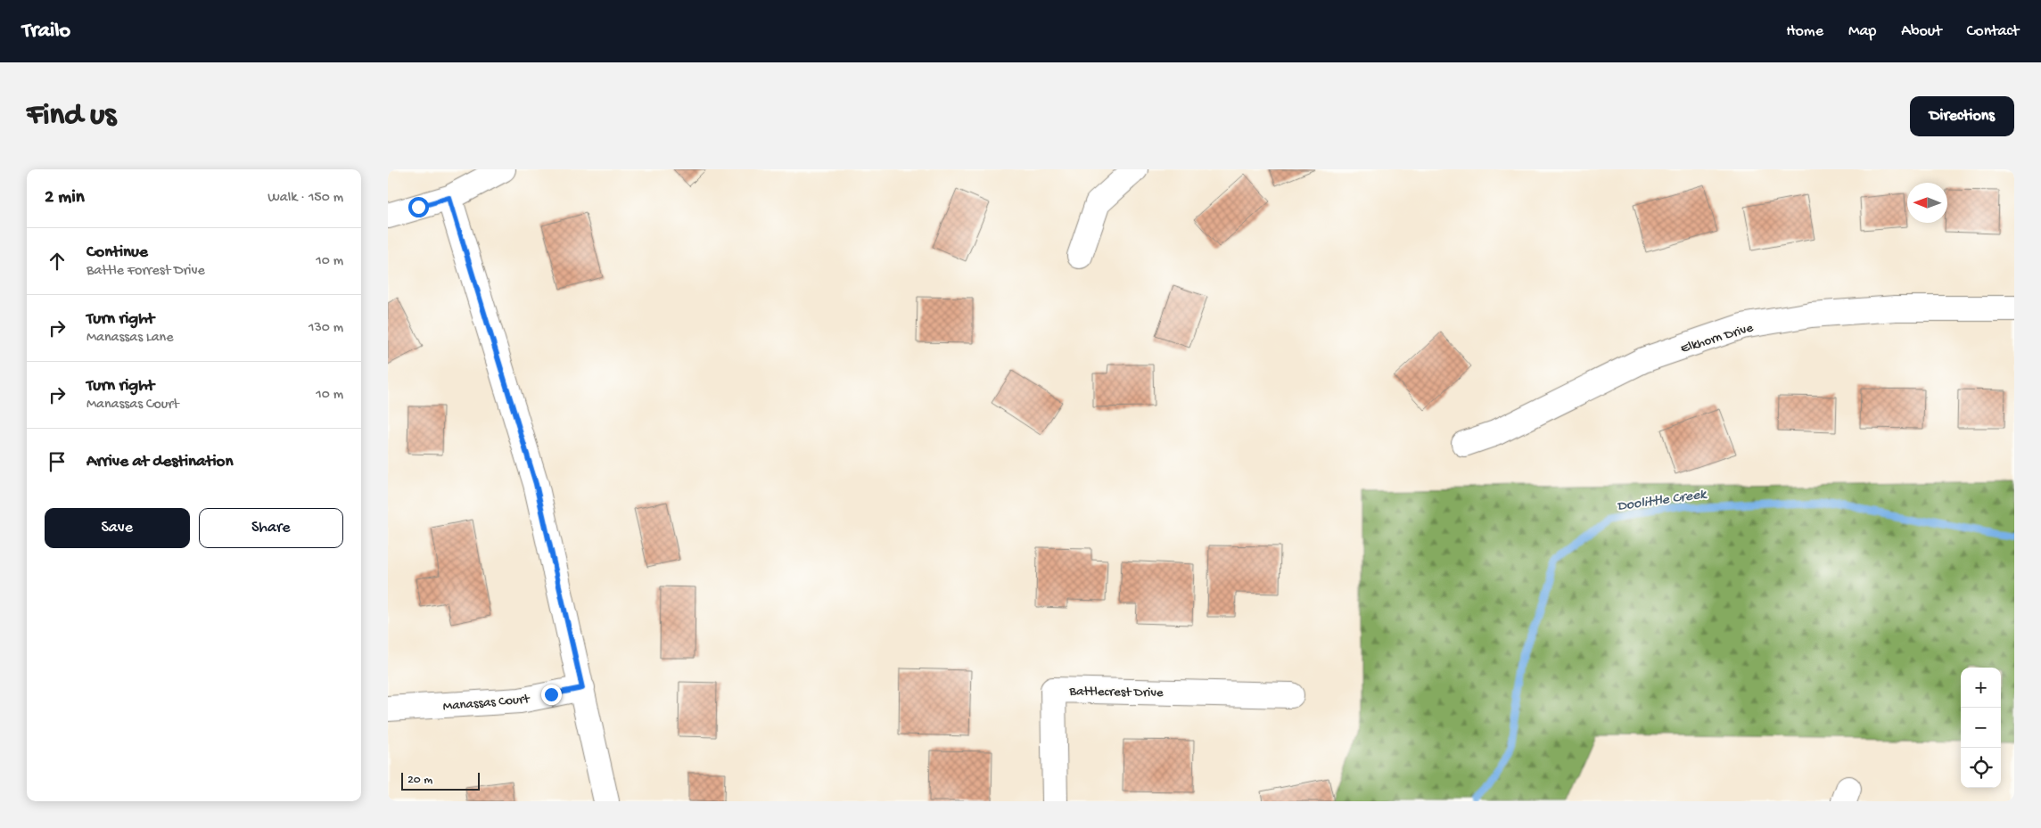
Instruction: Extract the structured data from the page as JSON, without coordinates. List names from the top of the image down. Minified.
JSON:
{"streets":{"street":["Elkhorn Drive","Battlecrest Drive","Manassas Court"]},"water":["Doolittle Creek"],"scale_bar":"20 m","north":"left","page":{"header":"Trailo","nav":["Home","Map","About","Contact"],"buttons":["Directions",["Save","Share"]],"title":"Find us","heading":["2 min","Walk · 150 m"],"list":[["Continue","Battle Forrest Drive","10 m"],["Turn right","Manassas Lane","130 m"],["Turn right","Manassas Court","10 m"],"Arrive at destination"],"map_buttons":["+","−"],"scale":"20 m"}}
